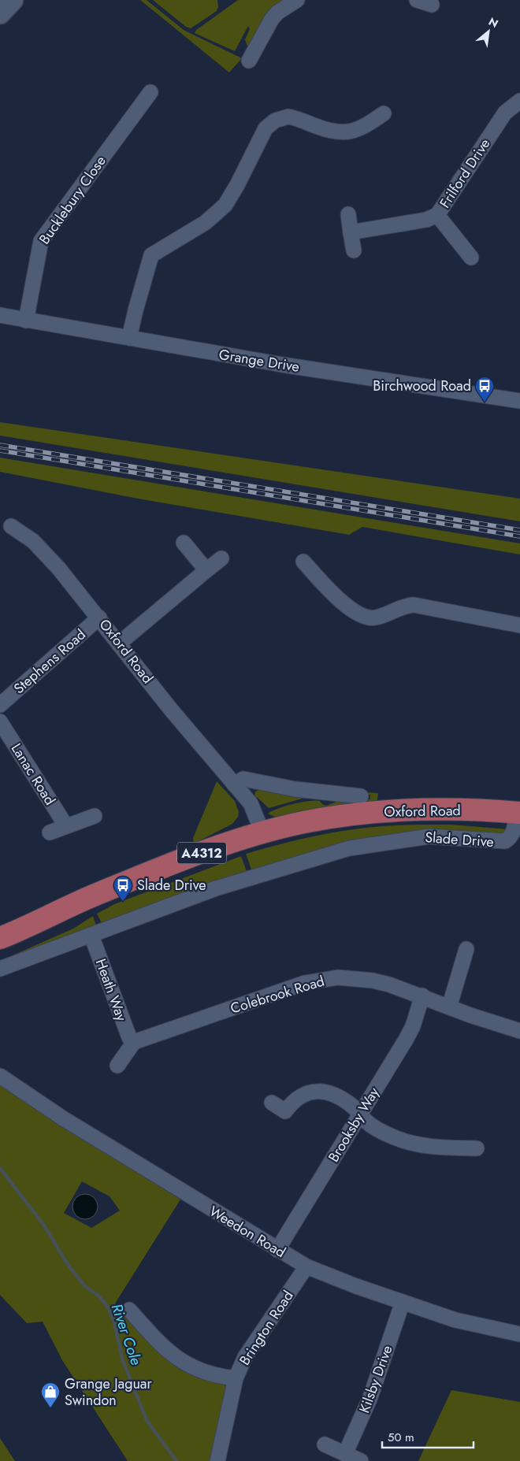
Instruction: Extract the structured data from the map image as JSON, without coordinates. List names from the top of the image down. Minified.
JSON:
{"streets":{"main road":["Oxford Road","A4312"],"street":["Frilford Drive","Bucklebury Close","Grange Drive","Stephens Road","Lanac Road","Slade Drive","Heath Way","Colebrook Road","Brooksby Way","Weedon Road","Brington Road","Kilsby Drive"]},"crossings":[["Bucklebury Close","Grange Drive"],["Oxford Road","Stephens Road"],["Oxford Road","Slade Drive"],["Oxford Road","A4312"],["Slade Drive","Heath Way"],["Heath Way","Colebrook Road"],["Colebrook Road","Brooksby Way"],["Brooksby Way","Weedon Road"],["Weedon Road","Brington Road"],["Weedon Road","Kilsby Drive"]],"water":["River Cole"],"places":{"bus stop":["Birchwood Road","Slade Drive"],"shop":["Grange Jaguar Swindon"]},"scale_bar":"50 m","north":"top right"}
